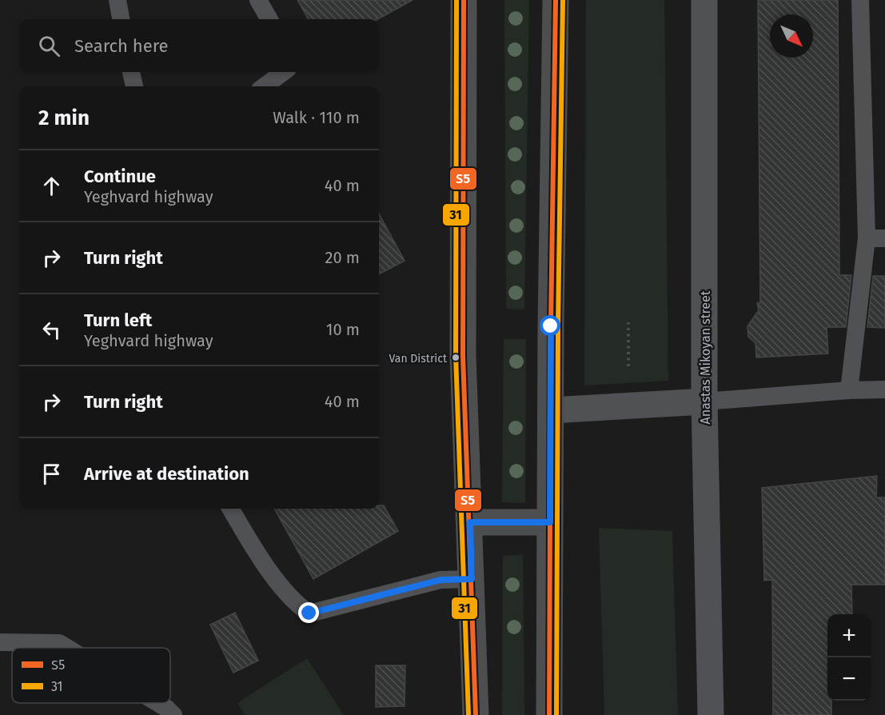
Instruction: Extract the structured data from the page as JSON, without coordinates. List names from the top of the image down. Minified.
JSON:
{"streets":{"street":["Anastas Mikoyan street"]},"places":["Van District"],"lines":["transit line Տ5","transit line 31"],"legend":["Տ5","31"],"north":"bottom right","page":{"search":"Search here","heading":["2 min","Walk · 110 m"],"list":[["Continue","Yeghvard highway","40 m"],["Turn right","20 m"],["Turn left","Yeghvard highway","10 m"],["Turn right","40 m"],"Arrive at destination"],"map_buttons":["+","−"]}}
